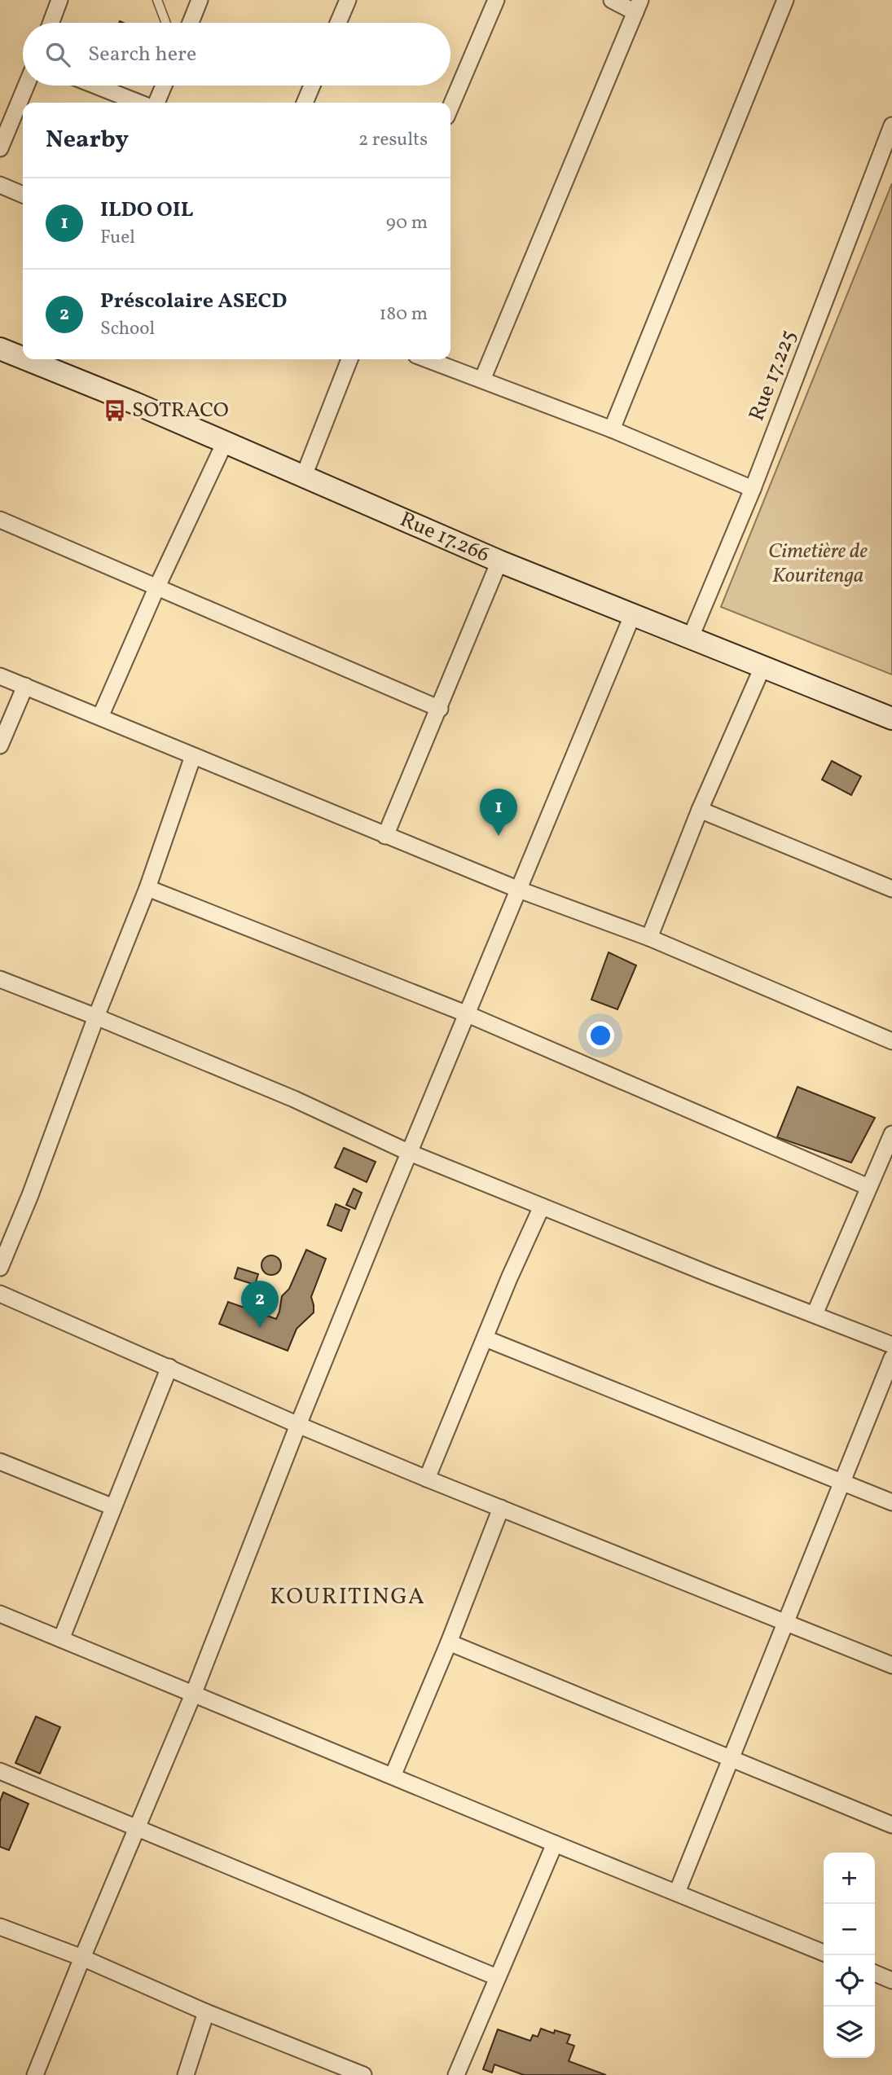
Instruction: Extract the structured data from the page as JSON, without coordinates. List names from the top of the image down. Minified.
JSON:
{"streets":{"main road":["Rue 17.266"],"street":["Rue 17.225"]},"crossings":[["Rue 17.225","Rue 17.266"]],"districts":["KOURITINGA"],"parks":["Cimetière de Kouritenga"],"places":{"bus stop":["SOTRACO"]},"page":{"search":"Search here","heading":["Nearby","2 results"],"list":[{"mark":"1","name":"ILDO OIL","note":"Fuel","value":"90 m"},{"mark":"2","name":"Préscolaire ASECD","note":"School","value":"180 m"}],"pins":["1","2"],"map_buttons":["+","−"]}}
